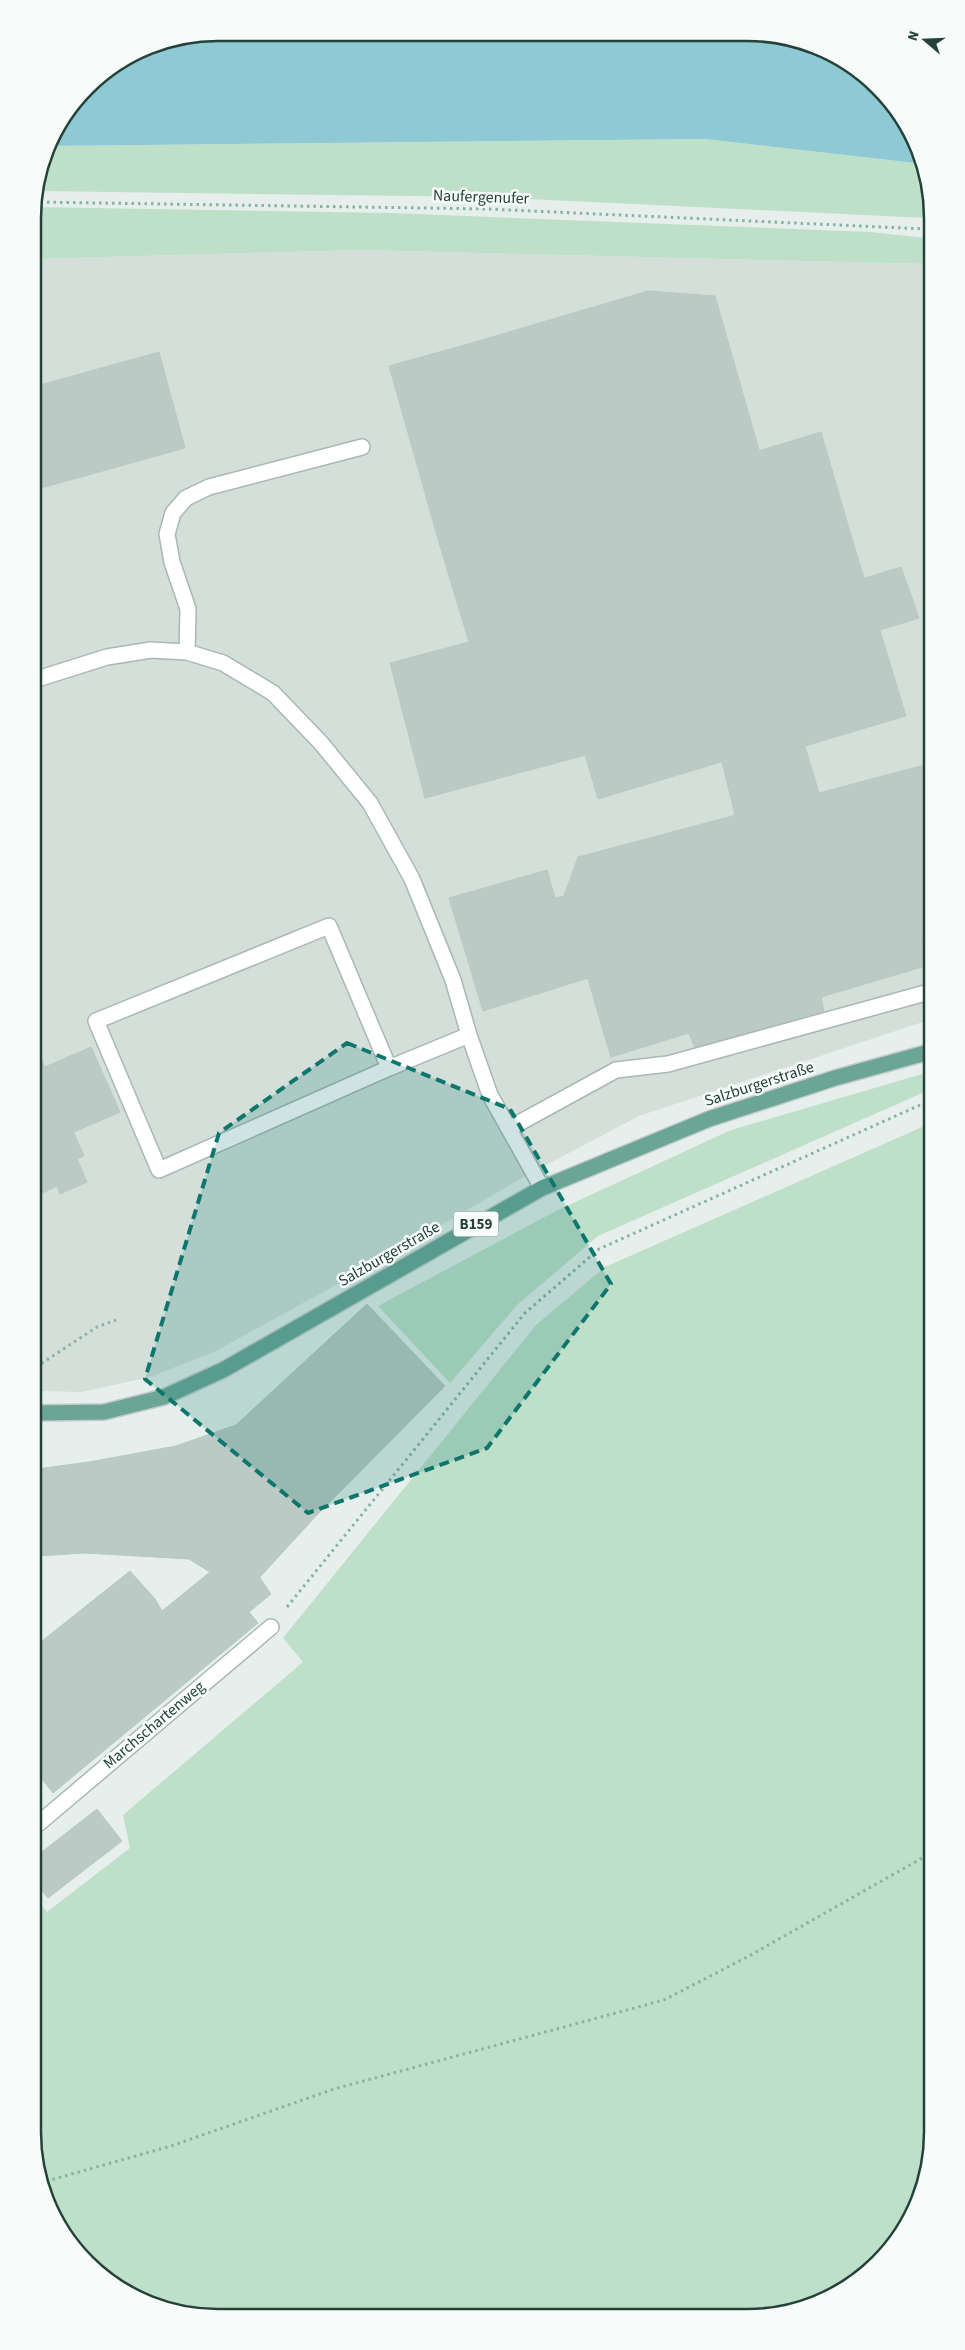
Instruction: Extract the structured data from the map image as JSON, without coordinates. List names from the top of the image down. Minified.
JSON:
{"streets":{"main road":["Salzburgerstraße","B159"],"street":["Marchschartenweg"],"path":["Naufergenufer"]},"north":"left"}
